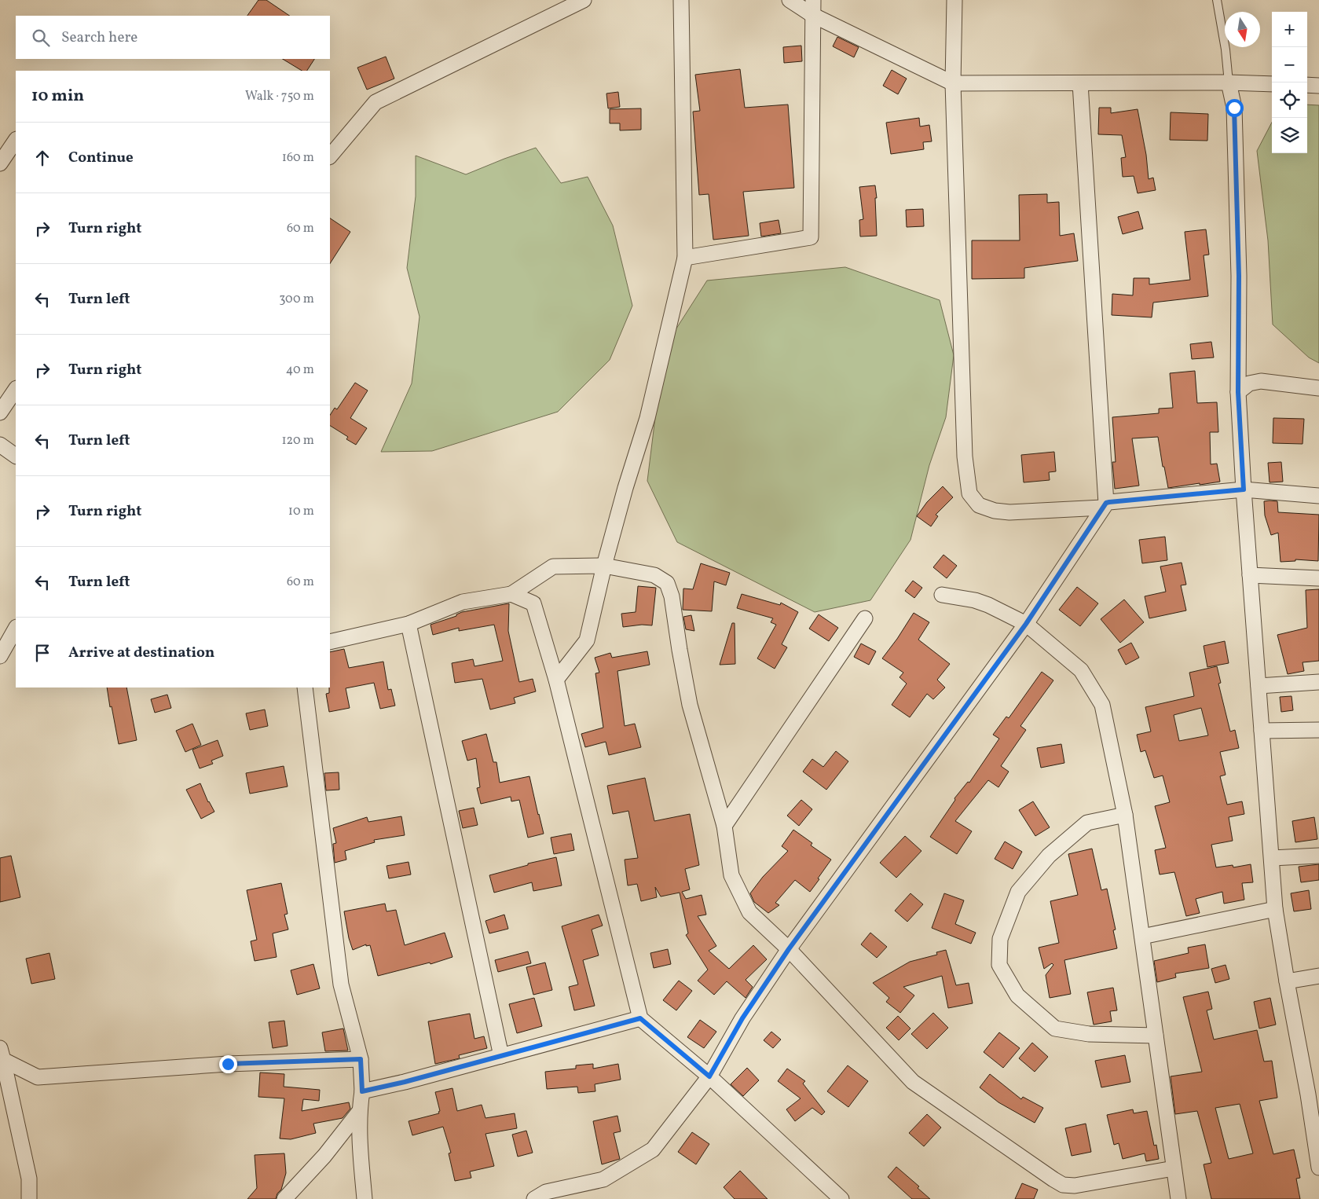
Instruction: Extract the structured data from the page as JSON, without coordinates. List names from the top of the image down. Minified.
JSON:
{"north":"bottom","page":{"map_buttons":["+","−"],"search":"Search here","heading":["10 min","Walk · 750 m"],"list":[["Continue","160 m"],["Turn right","60 m"],["Turn left","300 m"],["Turn right","40 m"],["Turn left","120 m"],["Turn right","10 m"],["Turn left","60 m"],"Arrive at destination"]}}
